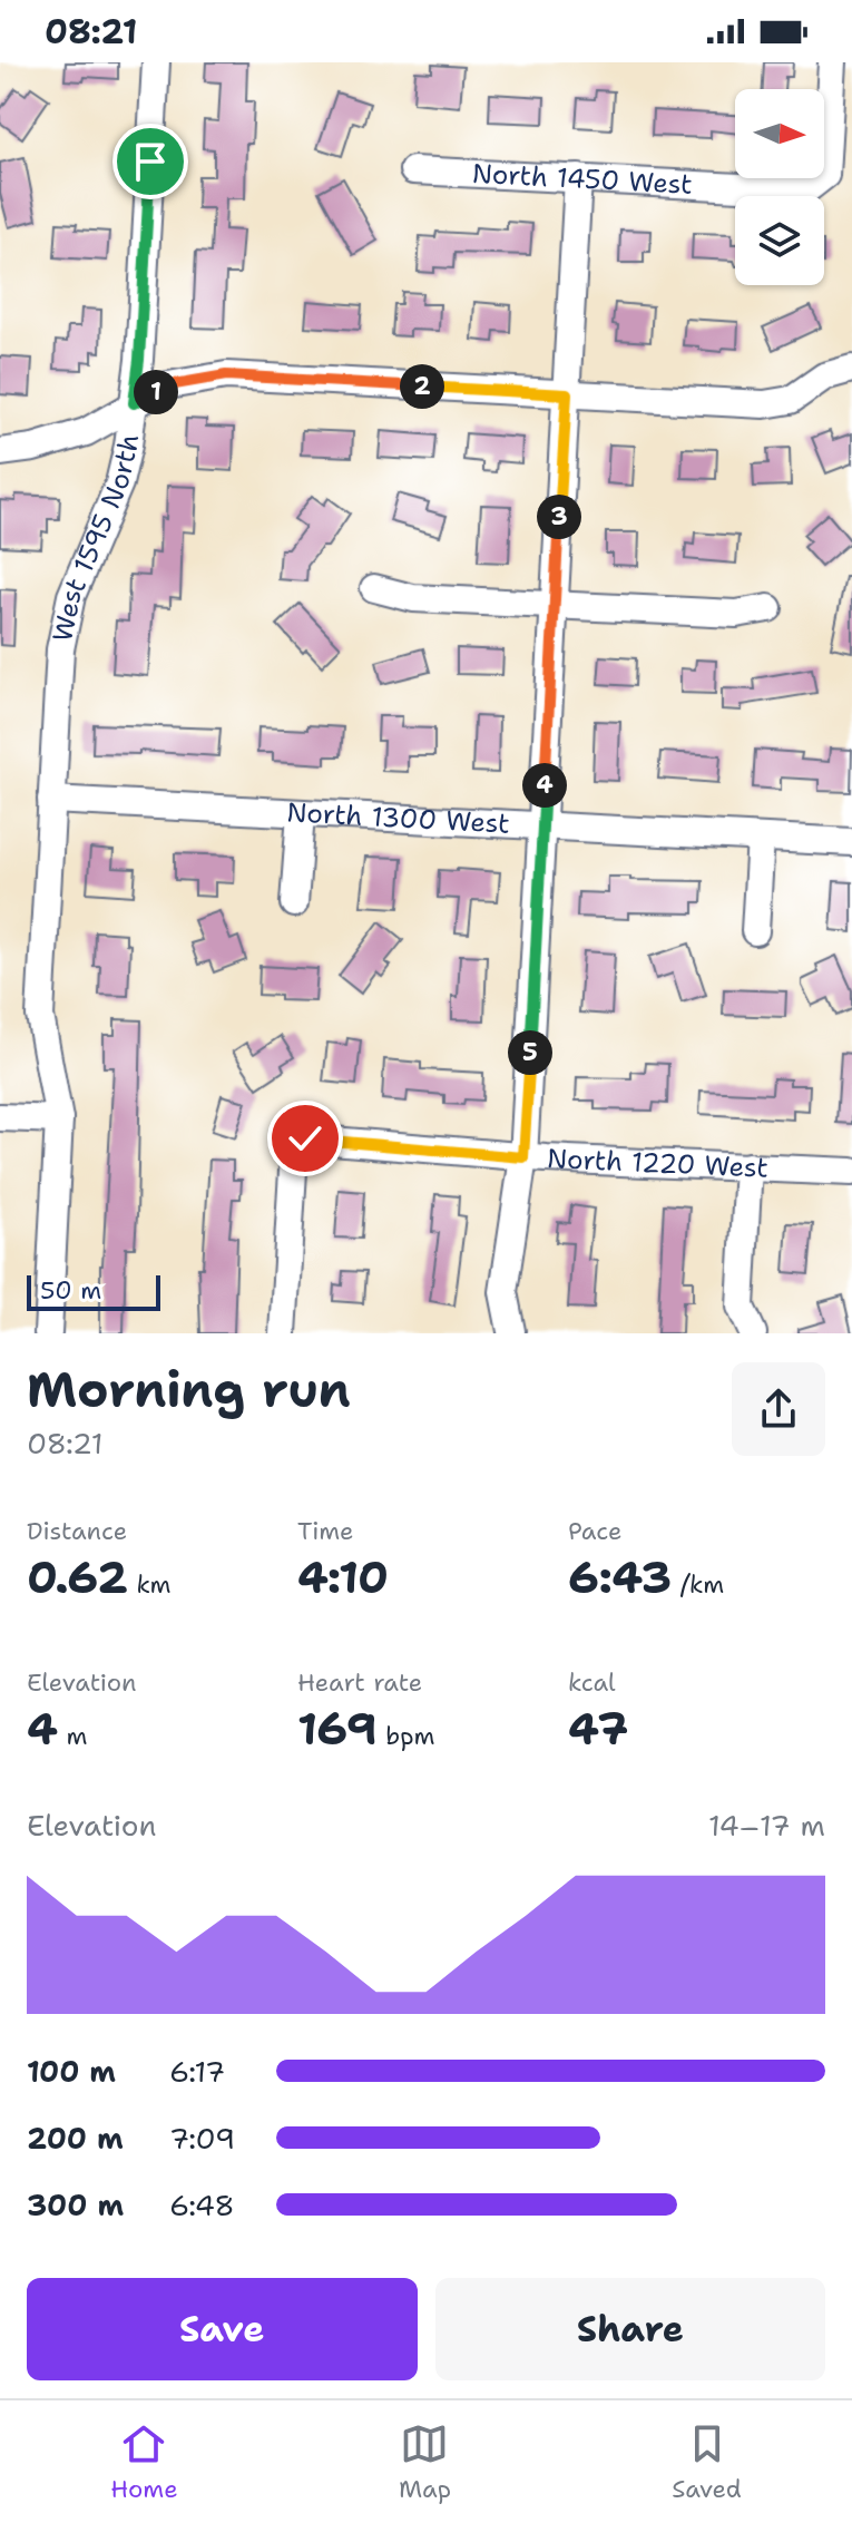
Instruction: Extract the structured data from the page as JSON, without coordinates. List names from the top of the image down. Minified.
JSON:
{"streets":{"street":["North 1450 West","West 1595 North","North 1300 West","North 1220 West"]},"crossings":[["West 1595 North","North 1300 West"]],"scale_bar":"50 m","north":"right","page":{"status":"08:21","pins":["2","1","3","4","5"],"scale":"50 m","heading":["Morning run","08:21"],"stats":[["Distance","0.62 km"],["Time","4:10"],["Pace","6:43 /km"],["Elevation","4 m"],["Heart rate","169 bpm"],["kcal","47"]],"chart":["Elevation","14–17 m"],"list":[{"name":"100 m","note":"6:17"},{"name":"200 m","note":"7:09"},{"name":"300 m","note":"6:48"}],"buttons":["Save","Share"],"tabs":["Home","Map","Saved"]}}
